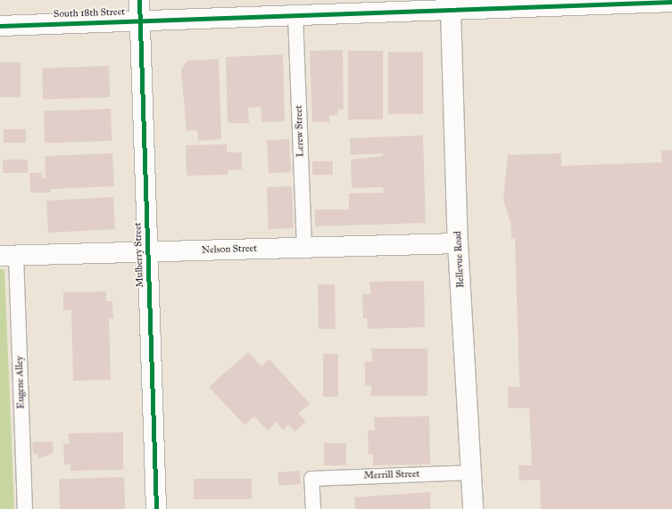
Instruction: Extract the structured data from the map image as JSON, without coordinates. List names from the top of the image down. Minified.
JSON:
{"streets":{"street":["South 18th Street","Nelson Street","Mulberry Street","Bellevue Road"],"lane":["Lerew Street","Eugene Alley","Merrill Street"]},"crossings":[["South 18th Street","Lerew Street"],["South 18th Street","Mulberry Street"],["South 18th Street","Bellevue Road"],["Lerew Street","Nelson Street"],["Nelson Street","Mulberry Street"],["Nelson Street","Bellevue Road"],["Nelson Street","Eugene Alley"],["Bellevue Road","Merrill Street"]]}
